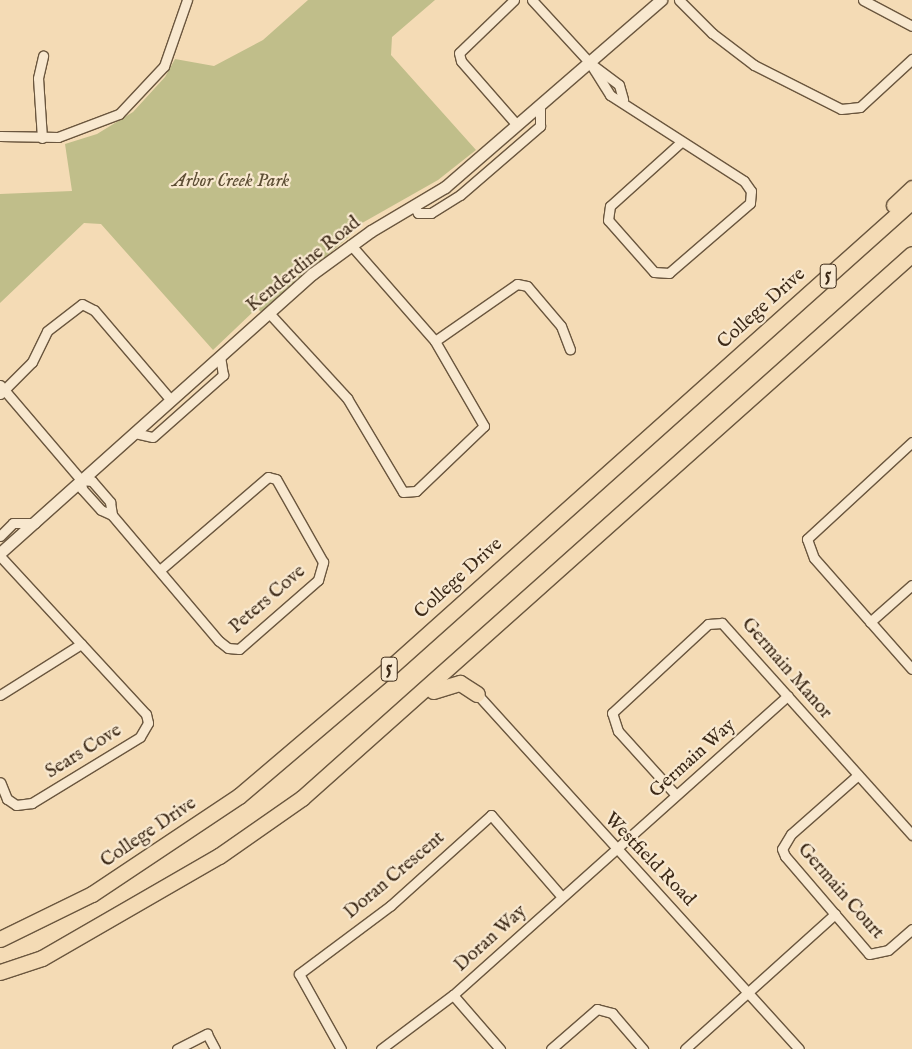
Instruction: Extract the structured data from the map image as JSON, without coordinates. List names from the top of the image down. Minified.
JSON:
{"streets":{"highway":["5","College Drive"],"street":["Kenderdine Road","Peters Cove","Germain Manor","Sears Cove","Germain Way","Westfield Road","Doran Crescent","Germain Court","Doran Way"]},"crossings":[["Kenderdine Road","Peters Cove"],["Kenderdine Road","Sears Cove"],["Germain Manor","Germain Way"],["Germain Manor","Germain Court"],["Germain Way","Westfield Road"],["Germain Way","Doran Way"],["Westfield Road","Doran Way"],["Doran Crescent","Doran Way"]],"parks":["Arbor Creek Park"]}
